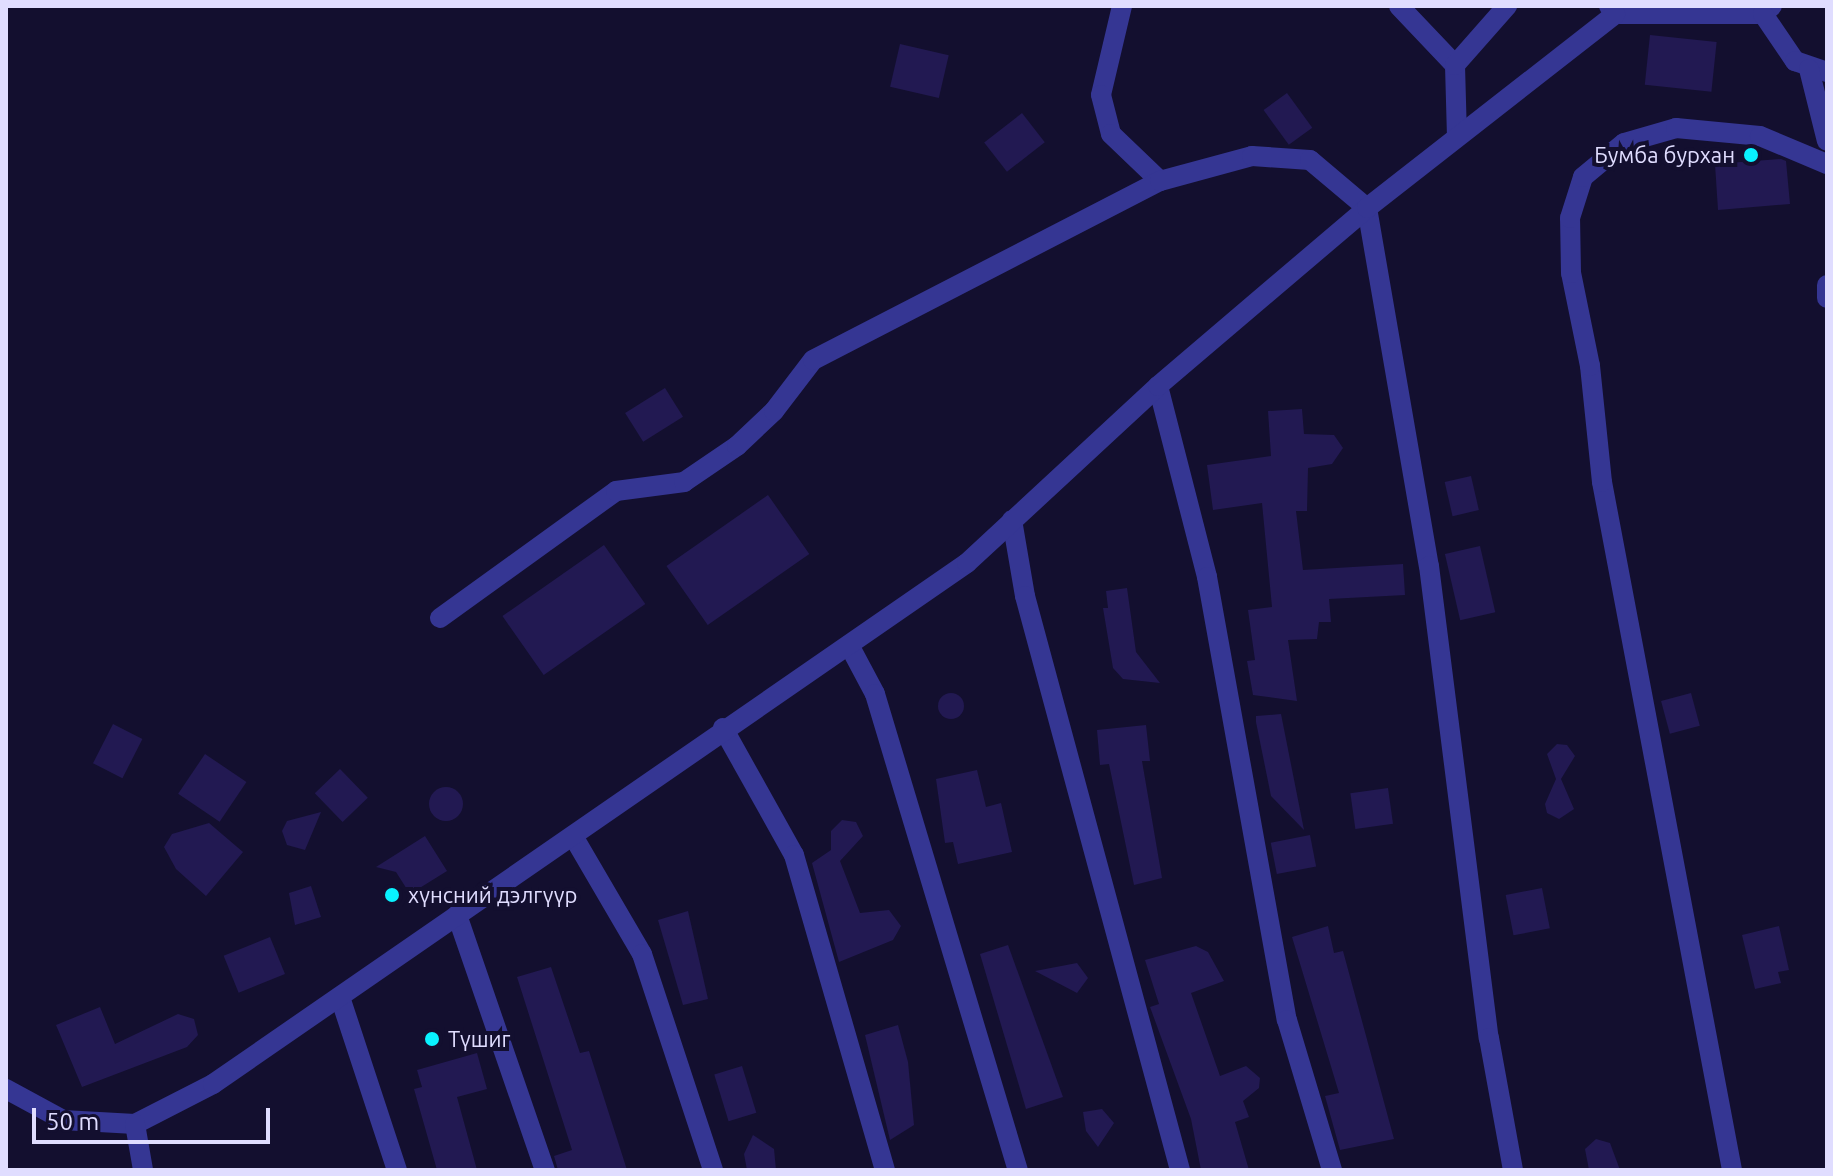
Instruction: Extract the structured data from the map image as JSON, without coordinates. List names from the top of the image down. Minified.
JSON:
{"places":["Бумба бурхан","хүнсний дэлгүүр","Түшиг"],"scale_bar":"50 m"}
